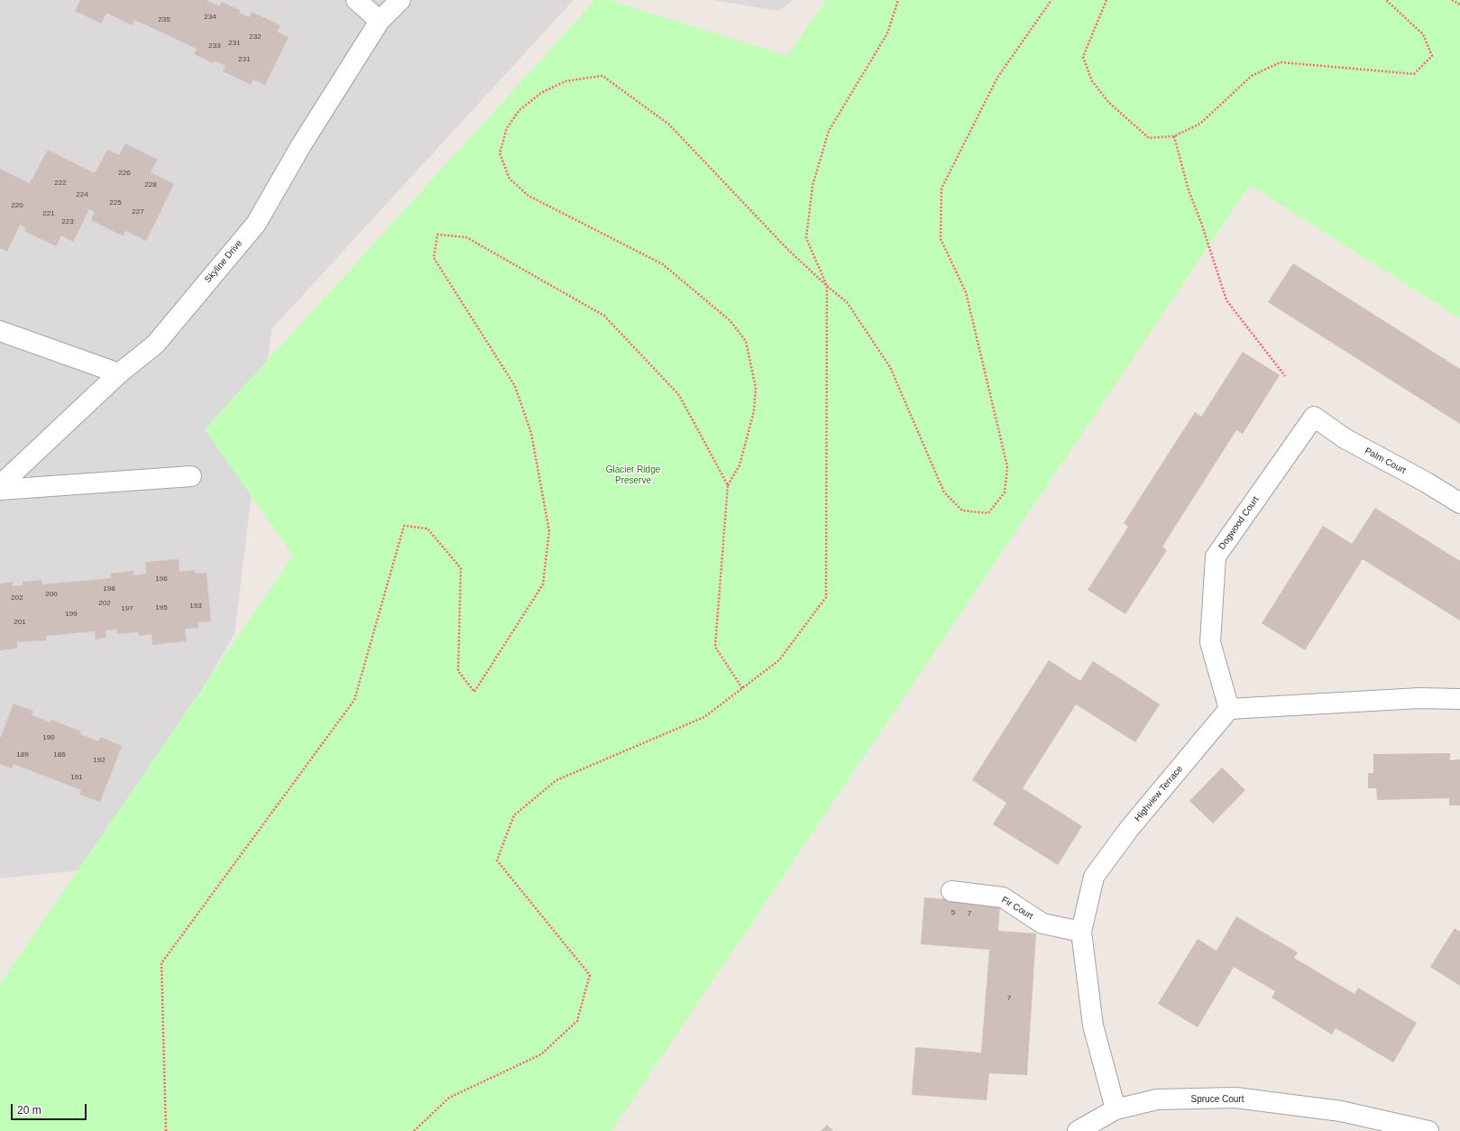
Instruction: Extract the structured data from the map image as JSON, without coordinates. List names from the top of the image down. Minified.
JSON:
{"streets":{"street":["Skyline Drive","Palm Court","Dogwood Court","Highview Terrace","Fir Court","Spruce Court"]},"crossings":[["Palm Court","Dogwood Court"],["Dogwood Court","Highview Terrace"],["Highview Terrace","Fir Court"],["Highview Terrace","Spruce Court"]],"parks":["Glacier Ridge Preserve"],"house_numbers":["234","235","232","231","233","231","226","222","228","224","225","220","227","221","223","196","198","200","202","202","193","195","197","199","201","190","189","186","192","191","5","7","7"],"scale_bar":"20 m"}
